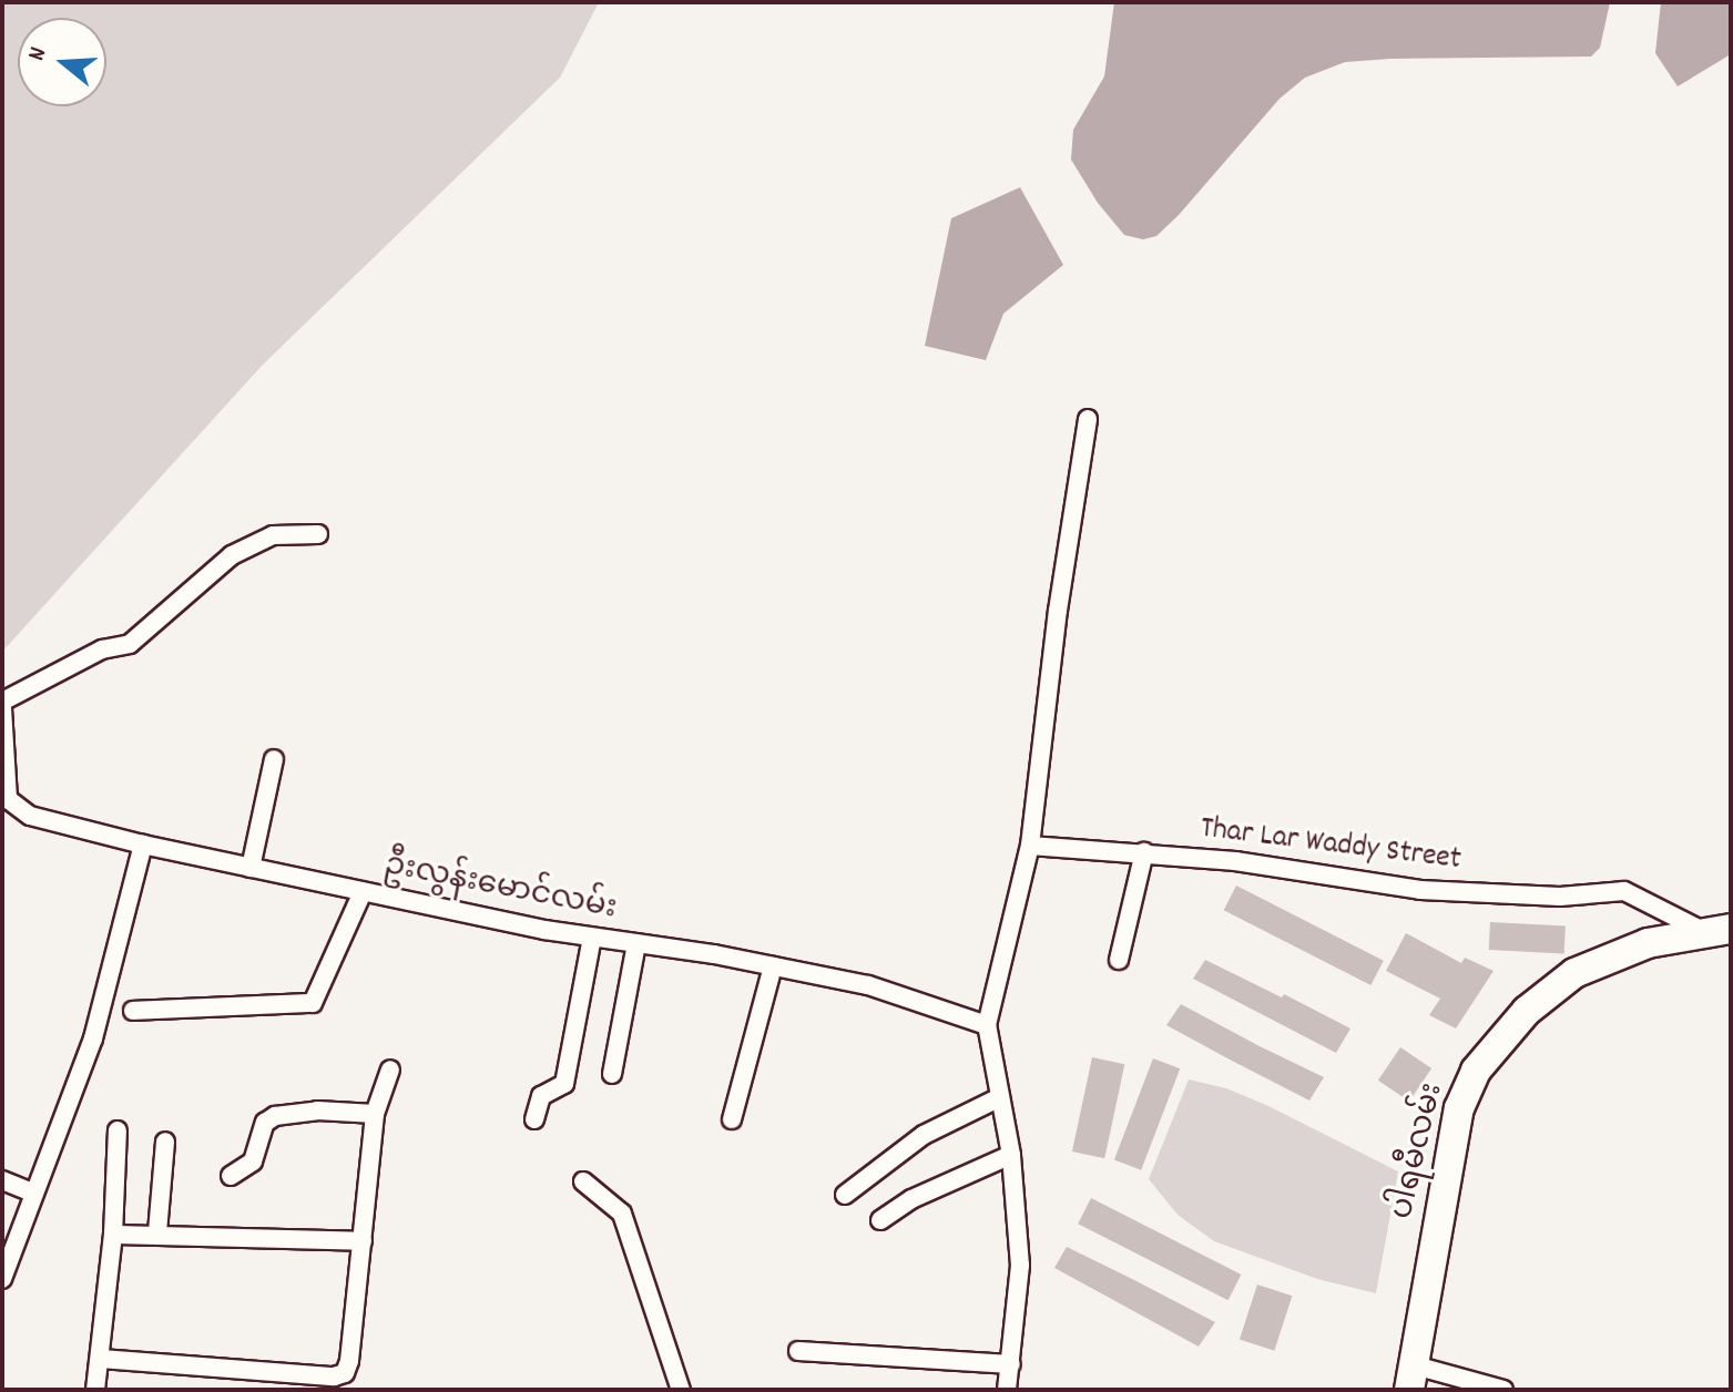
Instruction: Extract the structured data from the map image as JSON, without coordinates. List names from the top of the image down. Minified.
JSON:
{"streets":{"main road":["ပါရမီလမ်း"],"street":["Thar Lar Waddy Street","ဦးလွန်းမောင်လမ်း"]},"crossings":[["Thar Lar Waddy Street","ပါရမီလမ်း"]],"north":"left"}
